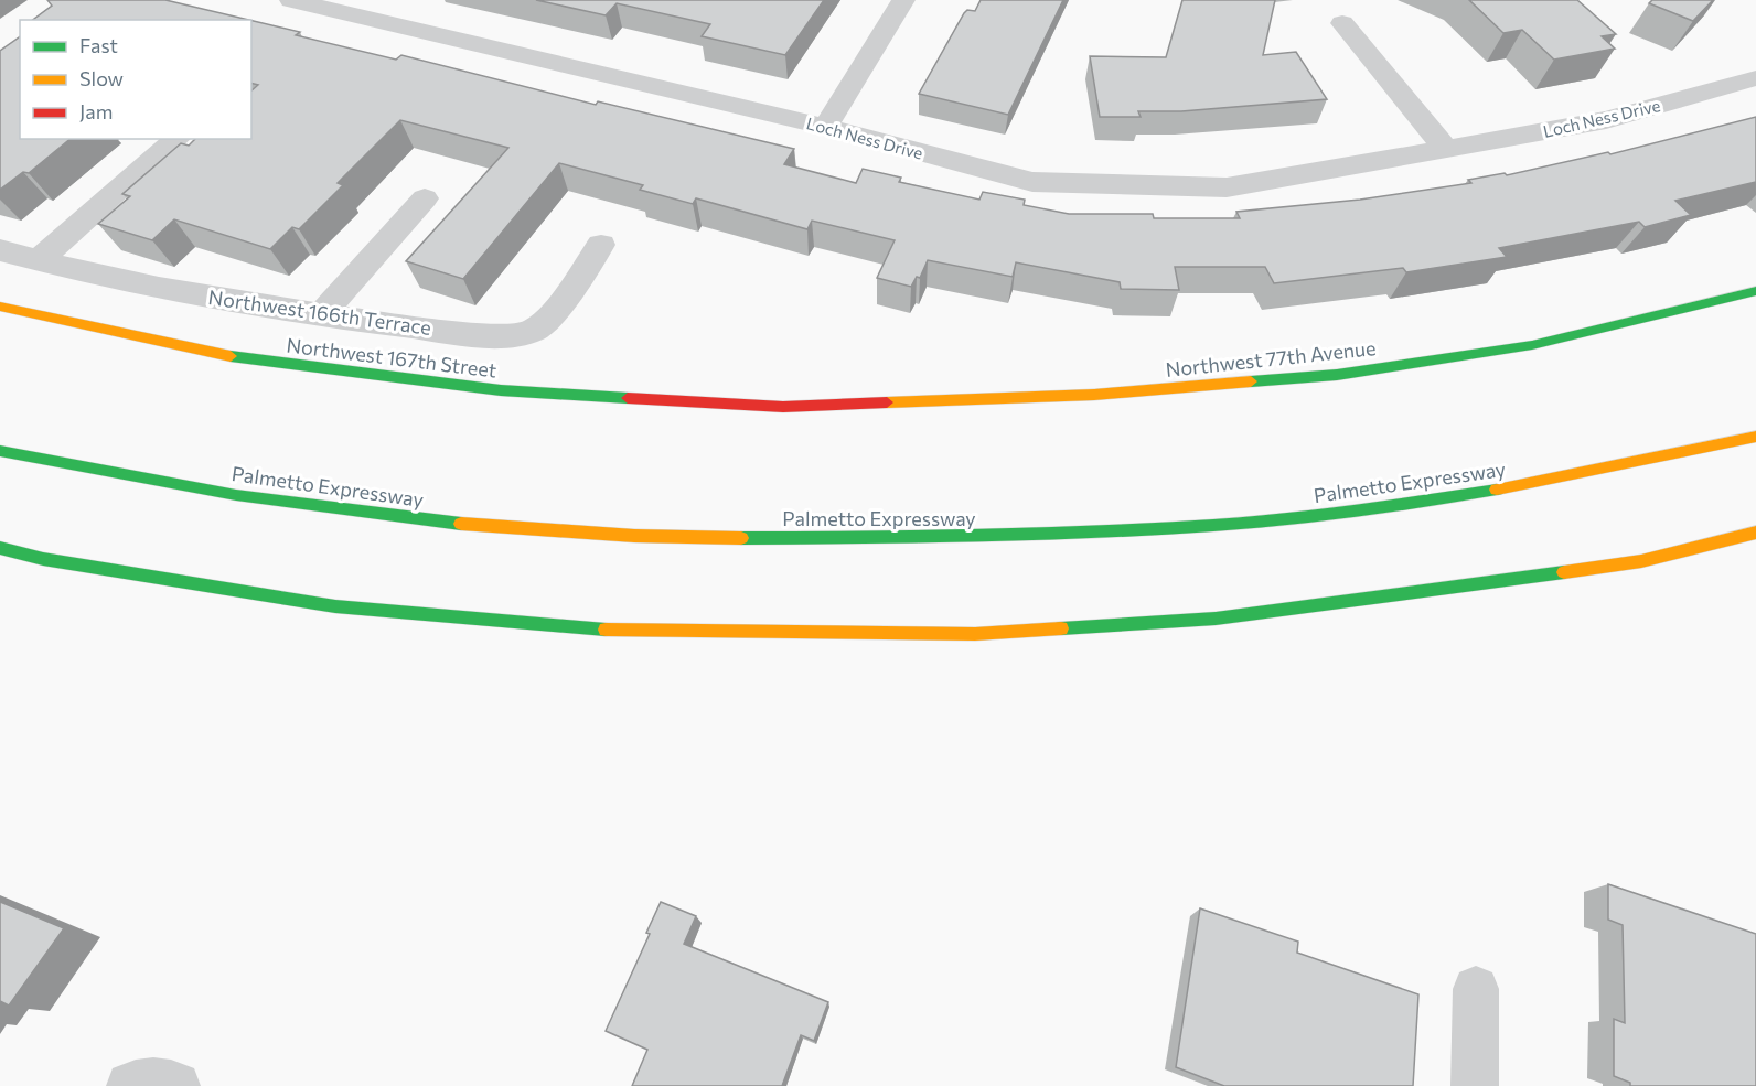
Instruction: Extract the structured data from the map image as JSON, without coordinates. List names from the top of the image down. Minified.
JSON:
{"streets":{"main road":["Northwest 167th Street","Northwest 77th Avenue","Palmetto Expressway"],"street":["Loch Ness Drive","Northwest 166th Terrace"]},"crossings":[["Northwest 167th Street","Northwest 77th Avenue"]],"legend":["Fast","Slow","Jam"]}
